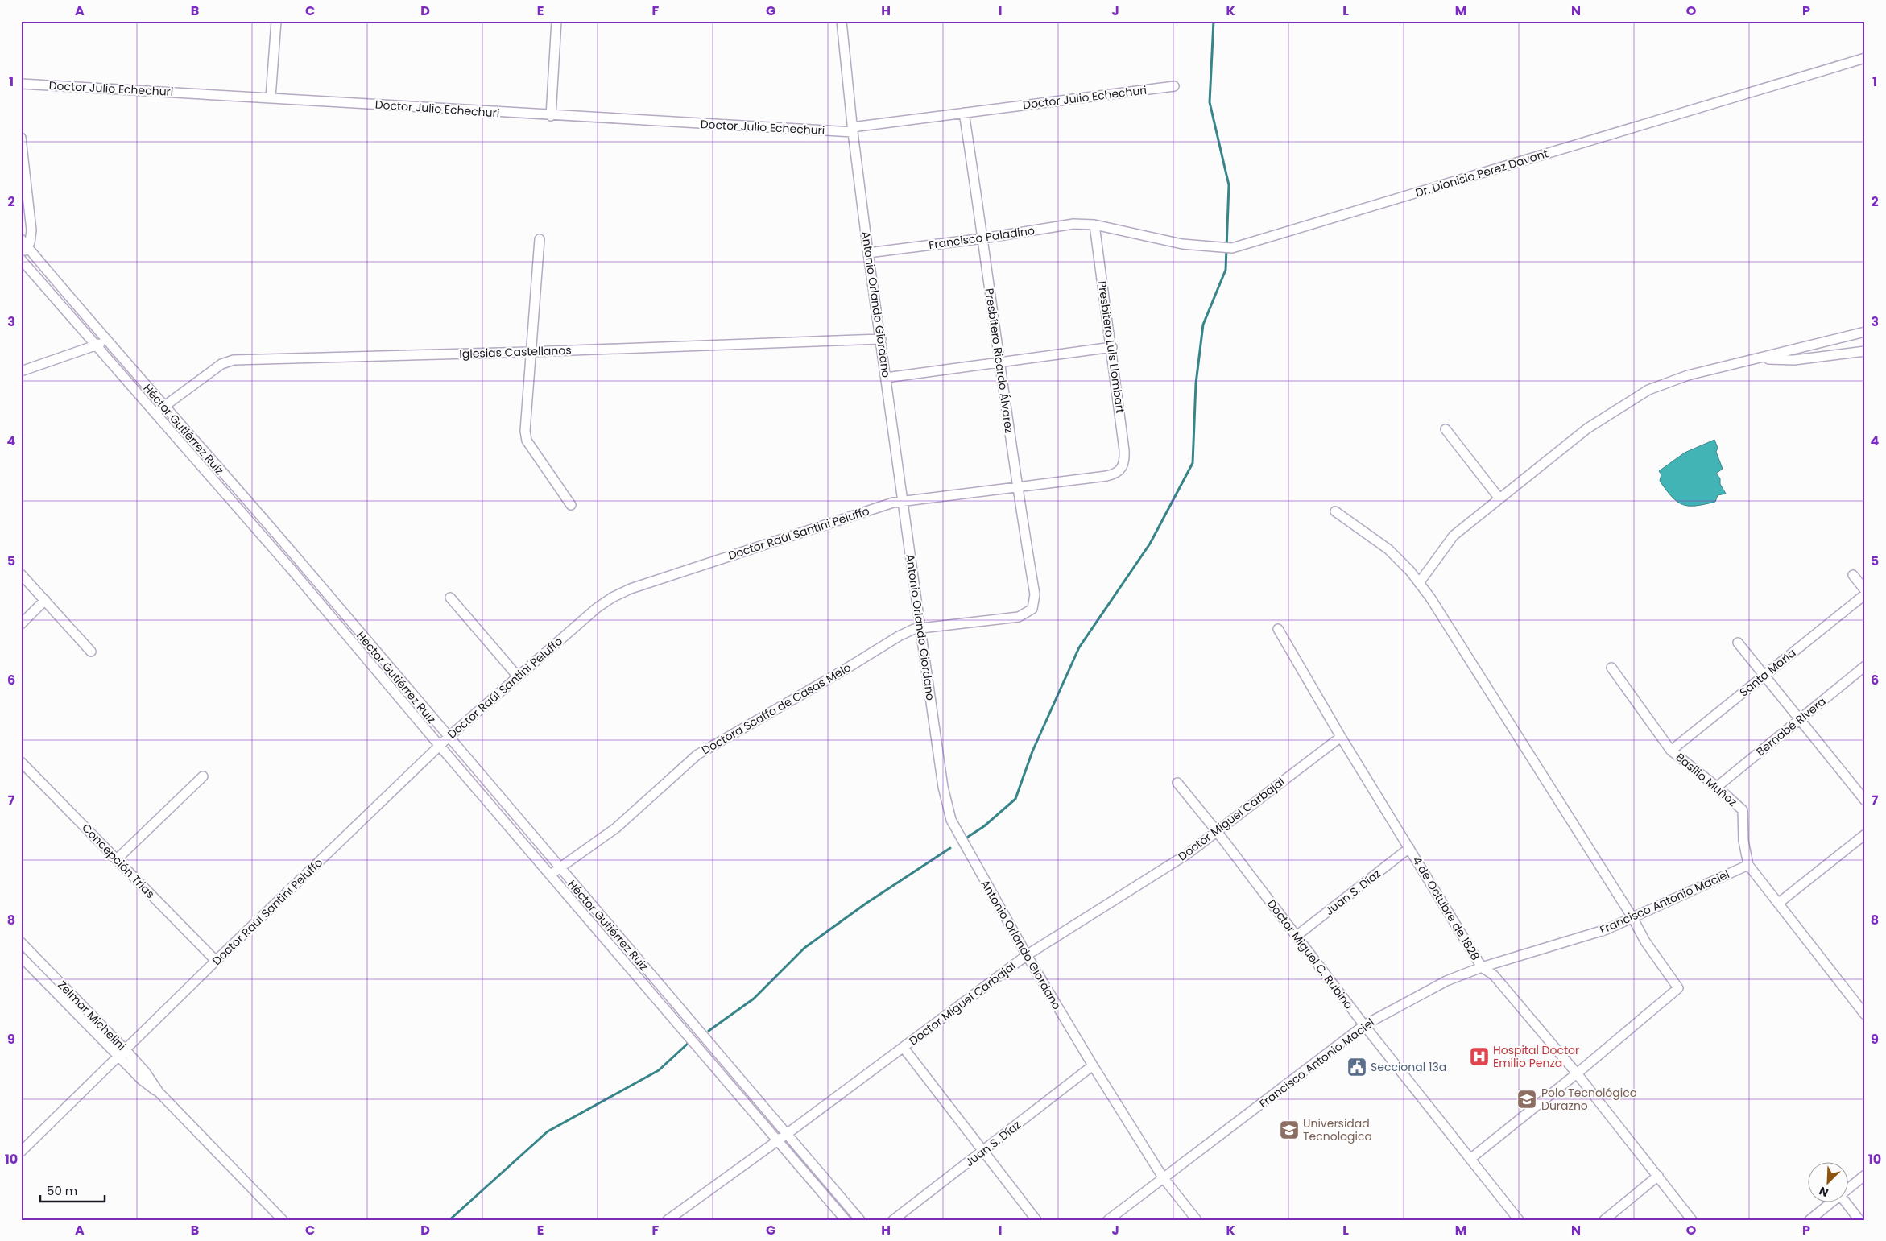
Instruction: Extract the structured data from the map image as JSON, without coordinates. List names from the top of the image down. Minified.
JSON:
{"streets":{"street":["Doctor Julio Echechuri","Dr. Dionisio Perez Davant","Francisco Paladino","Antonio Orlando Giordano","Presbítero Luis Llombart","Iglesias Castellanos","Presbítero Ricardo Álvarez","Héctor Gutiérrez Ruiz","Doctor Raúl Santini Peluffo","Santa María","Doctora Scaffo de Casas Melo","Bernabé Rivera","Basilio Muñoz","Doctor Miguel Carbajal","Concepción Trias","Juan S. Díaz","Francisco Antonio Maciel","4 de Octubre de 1828","Doctor Miguel C. Rubino","Zelmar Michelini"]},"crossings":[["Doctor Julio Echechuri","Antonio Orlando Giordano"],["Doctor Julio Echechuri","Presbítero Ricardo Álvarez"],["Dr. Dionisio Perez Davant","Francisco Paladino"],["Dr. Dionisio Perez Davant","Presbítero Luis Llombart"],["Francisco Paladino","Antonio Orlando Giordano"],["Francisco Paladino","Presbítero Luis Llombart"],["Francisco Paladino","Presbítero Ricardo Álvarez"],["Antonio Orlando Giordano","Iglesias Castellanos"],["Antonio Orlando Giordano","Doctor Raúl Santini Peluffo"],["Antonio Orlando Giordano","Doctora Scaffo de Casas Melo"],["Antonio Orlando Giordano","Doctor Miguel Carbajal"],["Antonio Orlando Giordano","Juan S. Díaz"],["Antonio Orlando Giordano","Francisco Antonio Maciel"],["Presbítero Luis Llombart","Doctor Raúl Santini Peluffo"],["Iglesias Castellanos","Héctor Gutiérrez Ruiz"],["Presbítero Ricardo Álvarez","Doctor Raúl Santini Peluffo"],["Presbítero Ricardo Álvarez","Doctora Scaffo de Casas Melo"],["Héctor Gutiérrez Ruiz","Doctor Raúl Santini Peluffo"],["Héctor Gutiérrez Ruiz","Doctora Scaffo de Casas Melo"],["Héctor Gutiérrez Ruiz","Doctor Miguel Carbajal"],["Doctor Raúl Santini Peluffo","Concepción Trias"],["Doctor Raúl Santini Peluffo","Zelmar Michelini"],["Santa María","Basilio Muñoz"],["Bernabé Rivera","Basilio Muñoz"],["Basilio Muñoz","Francisco Antonio Maciel"],["Doctor Miguel Carbajal","4 de Octubre de 1828"],["Doctor Miguel Carbajal","Doctor Miguel C. Rubino"],["Juan S. Díaz","4 de Octubre de 1828"],["Juan S. Díaz","Doctor Miguel C. Rubino"],["Francisco Antonio Maciel","4 de Octubre de 1828"],["Francisco Antonio Maciel","Doctor Miguel C. Rubino"]],"places":{"hospital":["Hospital Doctor Emilio Penza"],"public building":["Seccional 13a"],"school or university":["Polo Tecnológico Durazno","Universidad Tecnologica"]},"scale_bar":"50 m","north":"bottom left","grid":{"columns":["A","B","C","D","E","F","G","H","I","J","K","L","M","N","O","P"],"rows":["1","2","3","4","5","6","7","8","9","10"]}}
